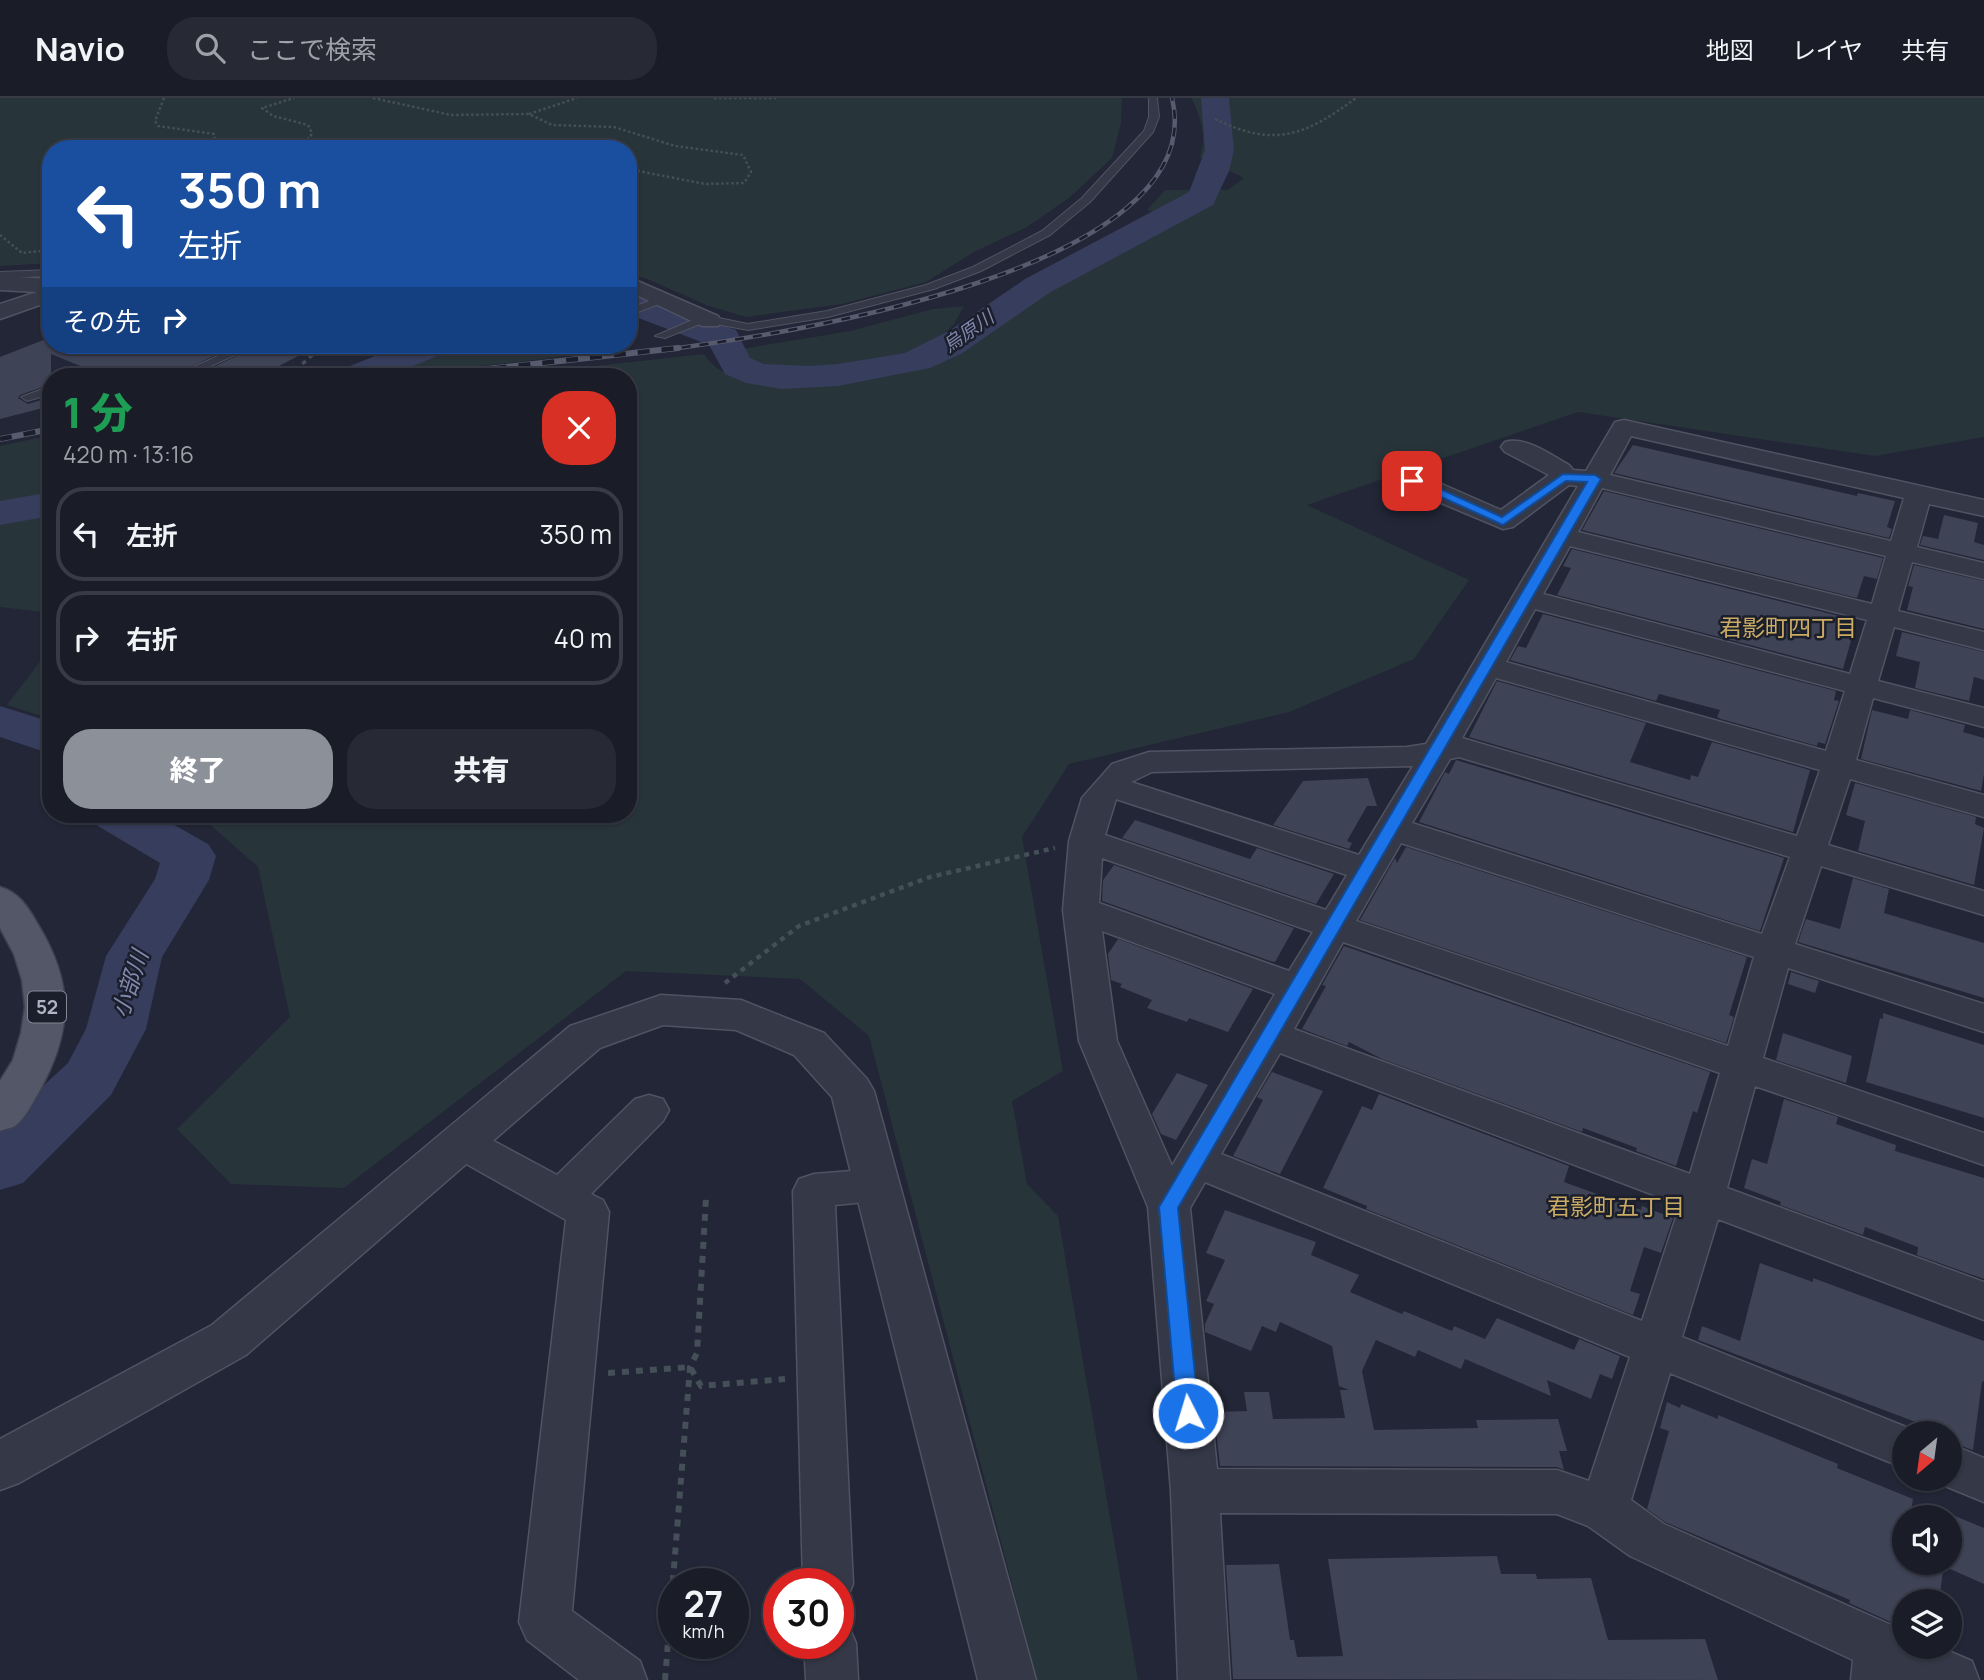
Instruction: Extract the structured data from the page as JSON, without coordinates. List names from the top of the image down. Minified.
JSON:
{"streets":{"main road":["52"]},"districts":["君影町四丁目","君影町五丁目"],"water":["烏原川","小部川"],"north":"bottom left","page":{"header":"Navio","search":"ここで検索","nav":["地図","レイヤ","共有"],"turn":["350 m","左折"],"then":"その先","heading":["1 分","420 m · 13:16"],"list":[{"name":"左折","value":"350 m"},{"name":"右折","value":"40 m"}],"buttons":["終了","共有"],"speed":"27 km/h","limit":"30"}}
